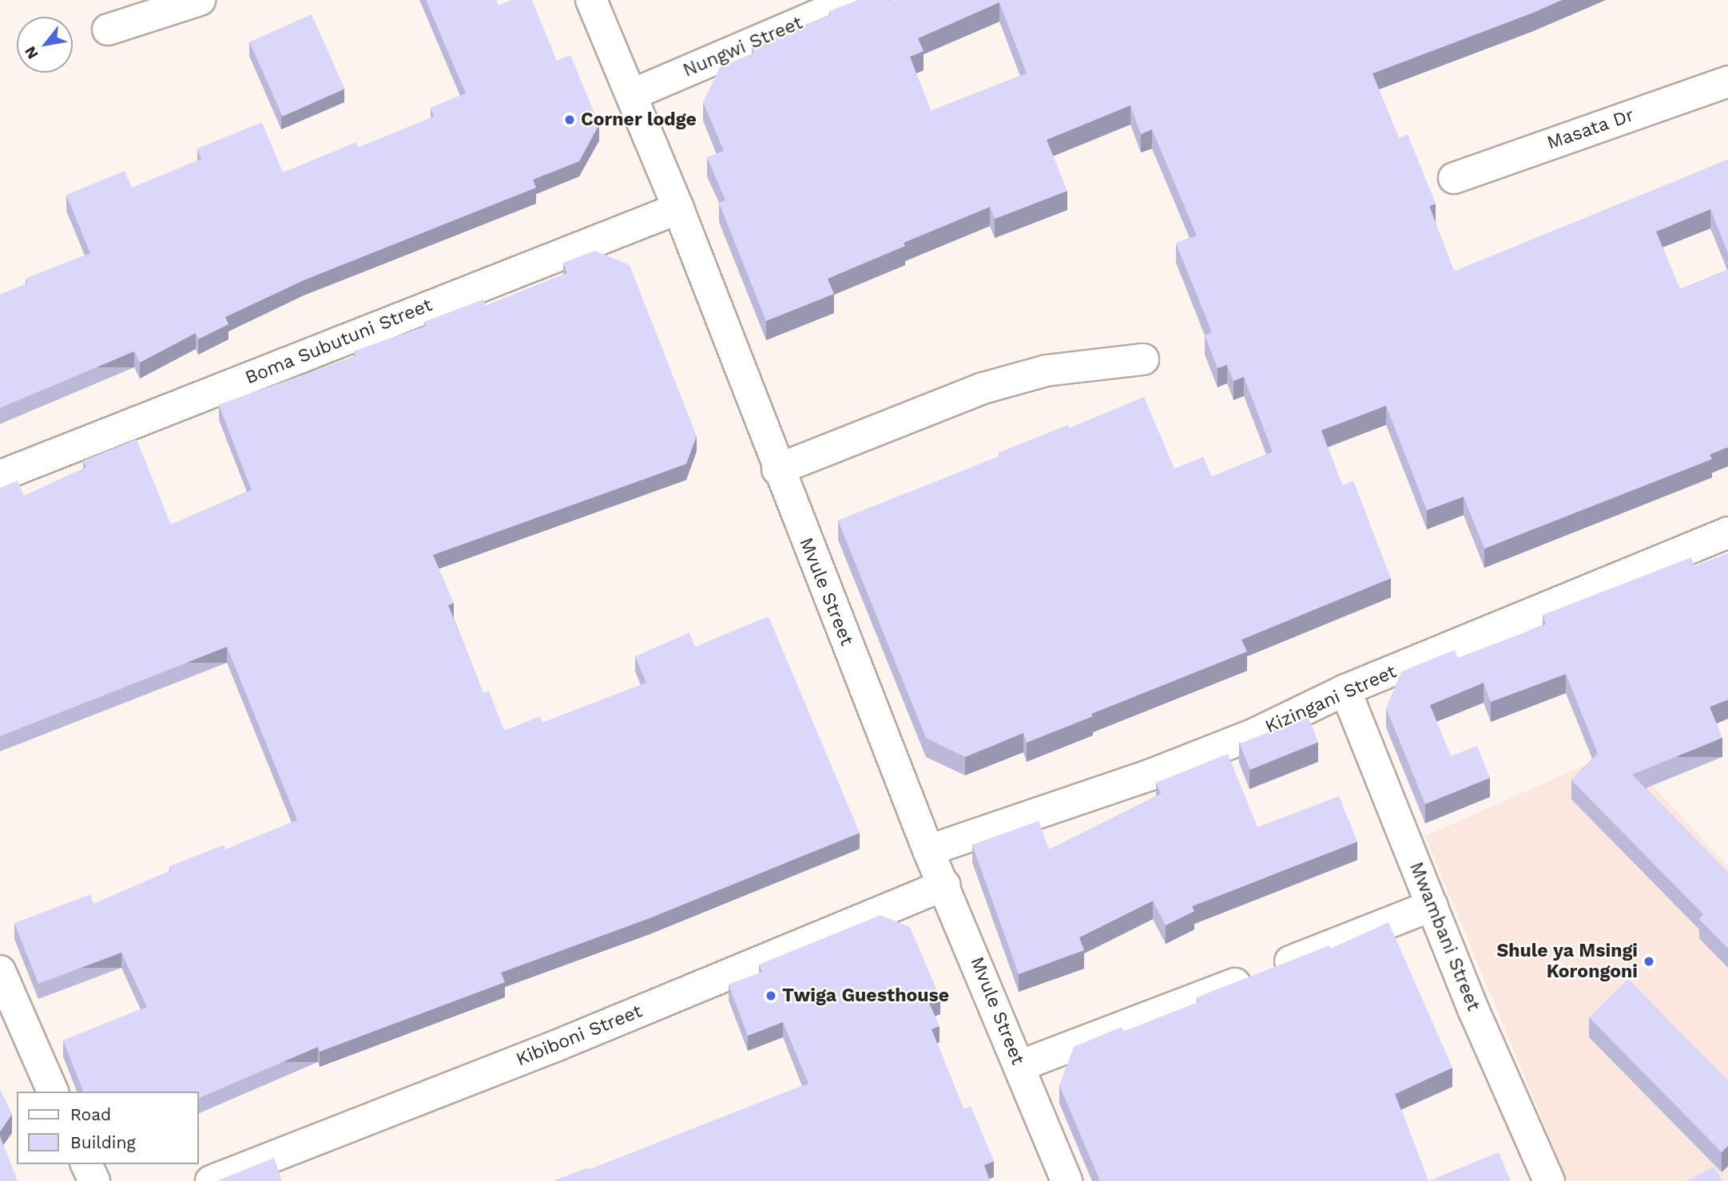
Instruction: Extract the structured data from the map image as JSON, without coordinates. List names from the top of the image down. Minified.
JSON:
{"streets":{"street":["Nungwi Street","Masata Dr","Boma Subutuni Street","Mvule Street","Kizingani Street","Mwambani Street","Kibiboni Street"]},"crossings":[["Nungwi Street","Mvule Street"],["Boma Subutuni Street","Mvule Street"],["Mvule Street","Kizingani Street"],["Mvule Street","Kibiboni Street"],["Kizingani Street","Mwambani Street"]],"places":["Corner lodge","Shule ya Msingi Korongoni","Twiga Guesthouse"],"legend":["Road","Building"],"north":"bottom left"}
